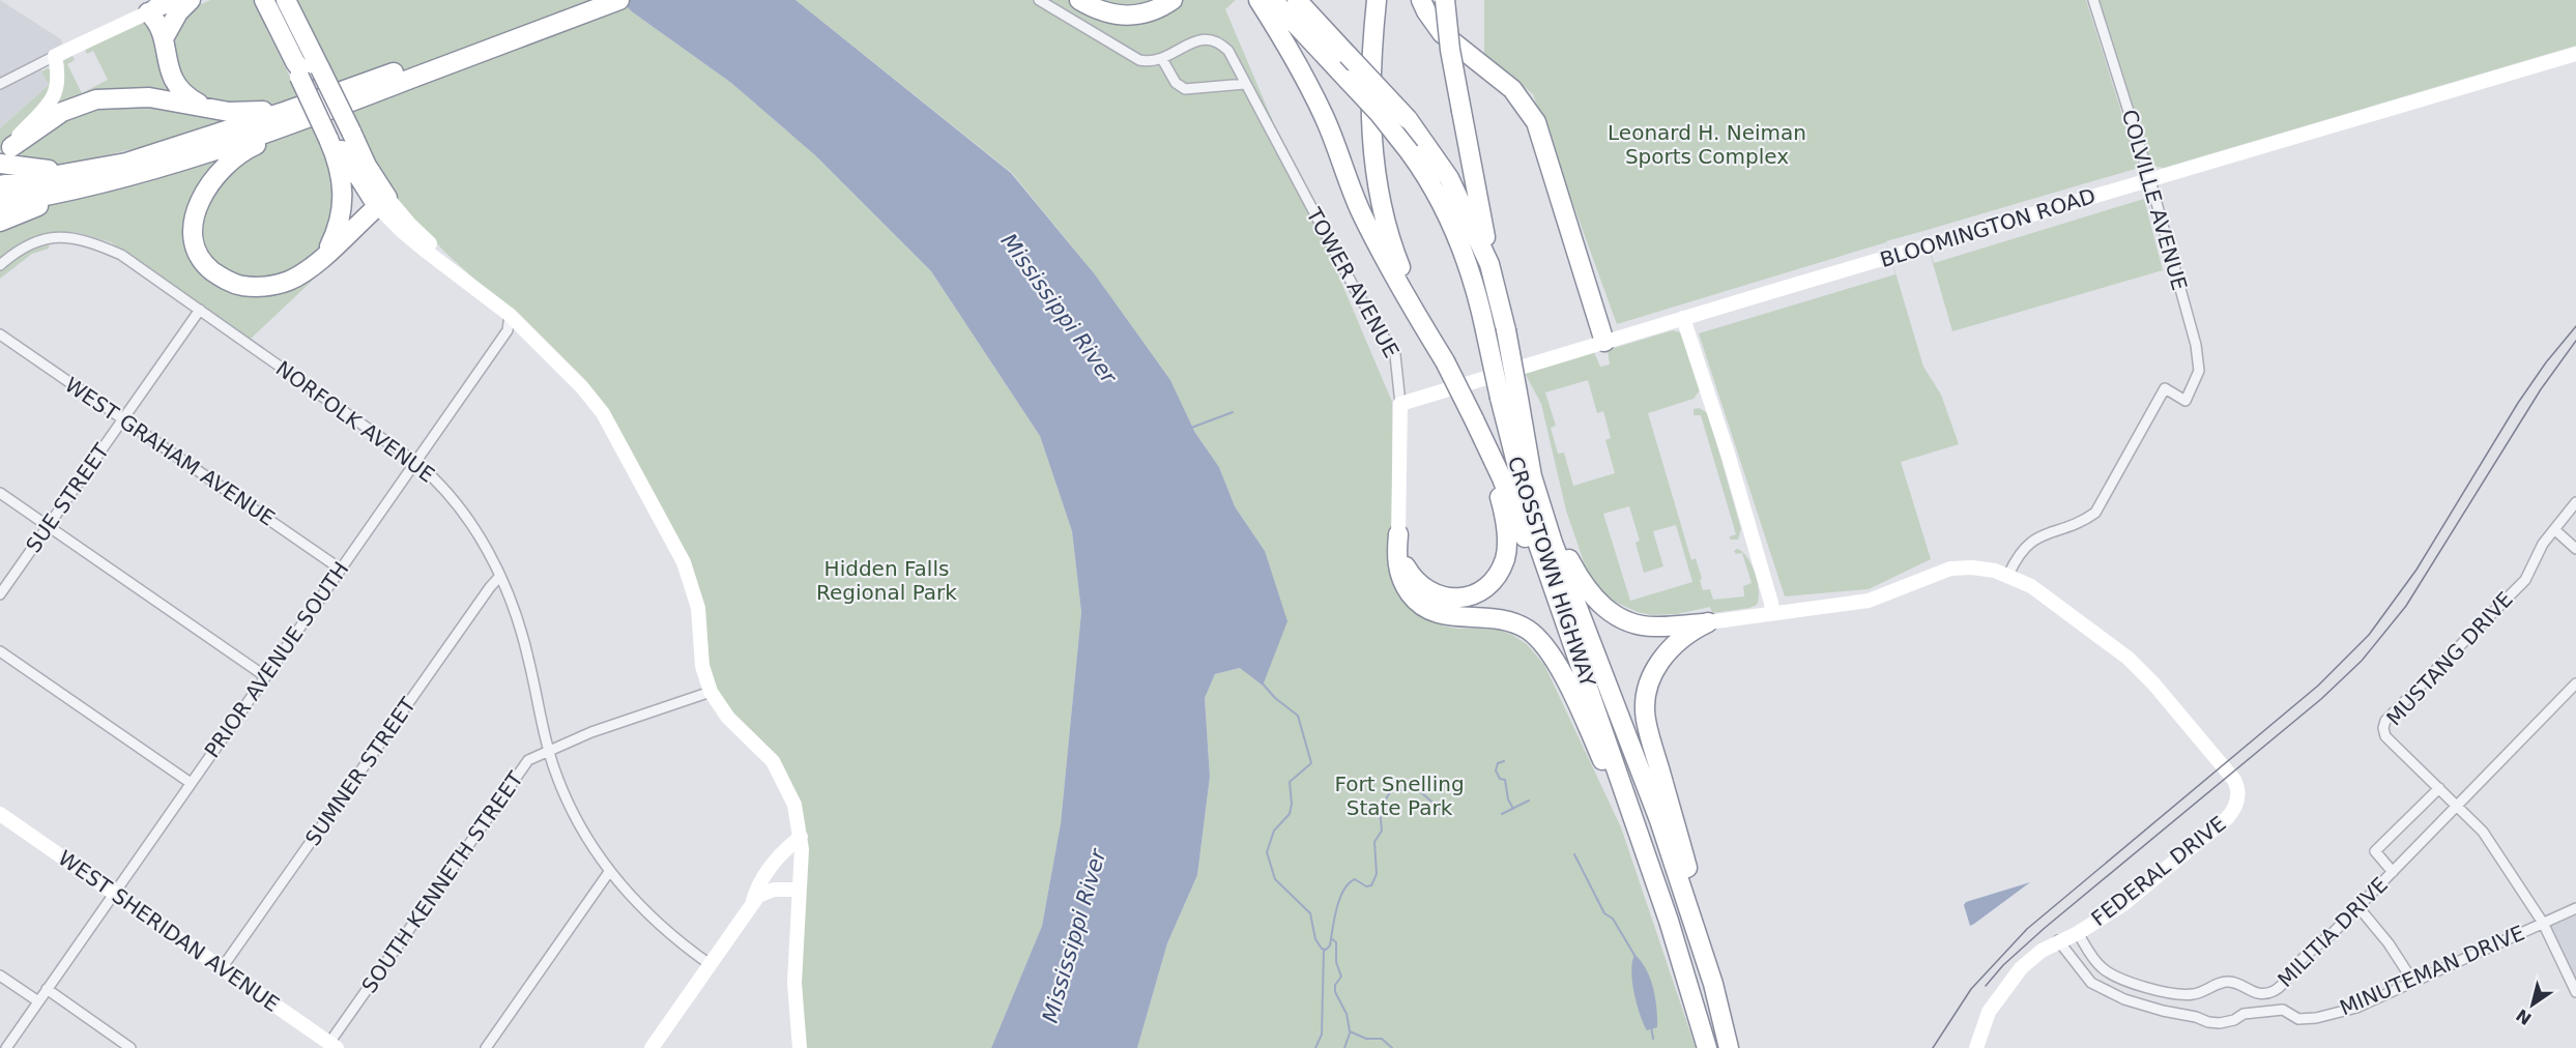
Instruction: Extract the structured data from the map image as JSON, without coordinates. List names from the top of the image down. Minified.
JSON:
{"streets":{"highway":["CROSSTOWN HIGHWAY"],"street":["COLVILLE AVENUE","BLOOMINGTON ROAD","TOWER AVENUE","NORFOLK AVENUE","WEST GRAHAM AVENUE","SUE STREET","MUSTANG DRIVE","PRIOR AVENUE SOUTH","SUMNER STREET","FEDERAL DRIVE","SOUTH KENNETH STREET","WEST SHERIDAN AVENUE","MILITIA DRIVE","MINUTEMAN DRIVE"]},"crossings":[["COLVILLE AVENUE","BLOOMINGTON ROAD"],["COLVILLE AVENUE","FEDERAL DRIVE"],["BLOOMINGTON ROAD","TOWER AVENUE"],["NORFOLK AVENUE","SUE STREET"],["NORFOLK AVENUE","PRIOR AVENUE SOUTH"],["NORFOLK AVENUE","SUMNER STREET"],["NORFOLK AVENUE","SOUTH KENNETH STREET"],["WEST GRAHAM AVENUE","SUE STREET"],["WEST GRAHAM AVENUE","PRIOR AVENUE SOUTH"],["MUSTANG DRIVE","MILITIA DRIVE"],["MUSTANG DRIVE","MINUTEMAN DRIVE"],["PRIOR AVENUE SOUTH","WEST SHERIDAN AVENUE"],["SUMNER STREET","WEST SHERIDAN AVENUE"],["FEDERAL DRIVE","MILITIA DRIVE"],["FEDERAL DRIVE","MINUTEMAN DRIVE"],["SOUTH KENNETH STREET","WEST SHERIDAN AVENUE"]],"water":["Mississippi River"],"parks":["Leonard H. Neiman Sports Complex","Hidden Falls Regional Park","Fort Snelling State Park"],"north":"bottom left"}
